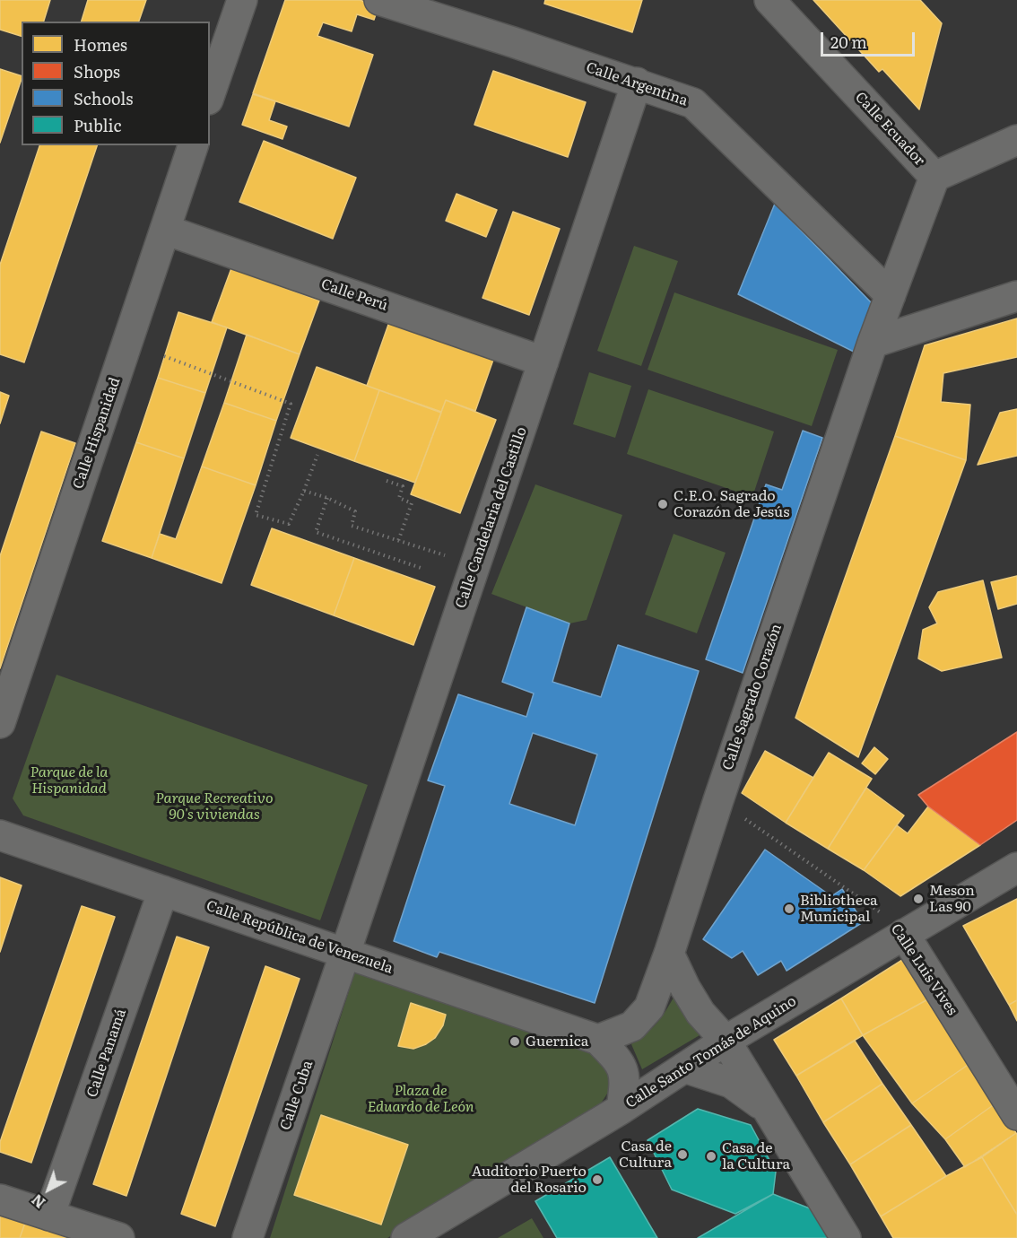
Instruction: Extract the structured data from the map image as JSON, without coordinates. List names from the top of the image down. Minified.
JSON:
{"streets":{"street":["Calle Argentina","Calle Ecuador","Calle Perú","Calle Hispanidad","Calle Candelaria del Castillo","Calle Sagrado Corazón","Calle República de Venezuela","Calle Luis Vives","Calle Santo Tomás de Aquino","Calle Panamá","Calle Cuba"]},"crossings":[["Calle Argentina","Calle Ecuador"],["Calle Argentina","Calle Candelaria del Castillo"],["Calle Ecuador","Calle Sagrado Corazón"],["Calle Perú","Calle Hispanidad"],["Calle Perú","Calle Candelaria del Castillo"],["Calle Candelaria del Castillo","Calle República de Venezuela"],["Calle Candelaria del Castillo","Calle Cuba"],["Calle Sagrado Corazón","Calle República de Venezuela"],["Calle Sagrado Corazón","Calle Luis Vives"],["Calle República de Venezuela","Calle Panamá"],["Calle República de Venezuela","Calle Cuba"],["Calle Luis Vives","Calle Santo Tomás de Aquino"]],"parks":["Parque de la Hispanidad","Parque Recreativo 90's viviendas","Plaza de Eduardo de León"],"places":["C.E.O. Sagrado Corazón de Jesús","Meson Las 90","Bibliotheca Municipal","Guernica","Casa de Cultura","Casa de la Cultura","Auditorio Puerto del Rosario"],"legend":["Homes","Shops","Schools","Public"],"scale_bar":"20 m","north":"bottom left"}
